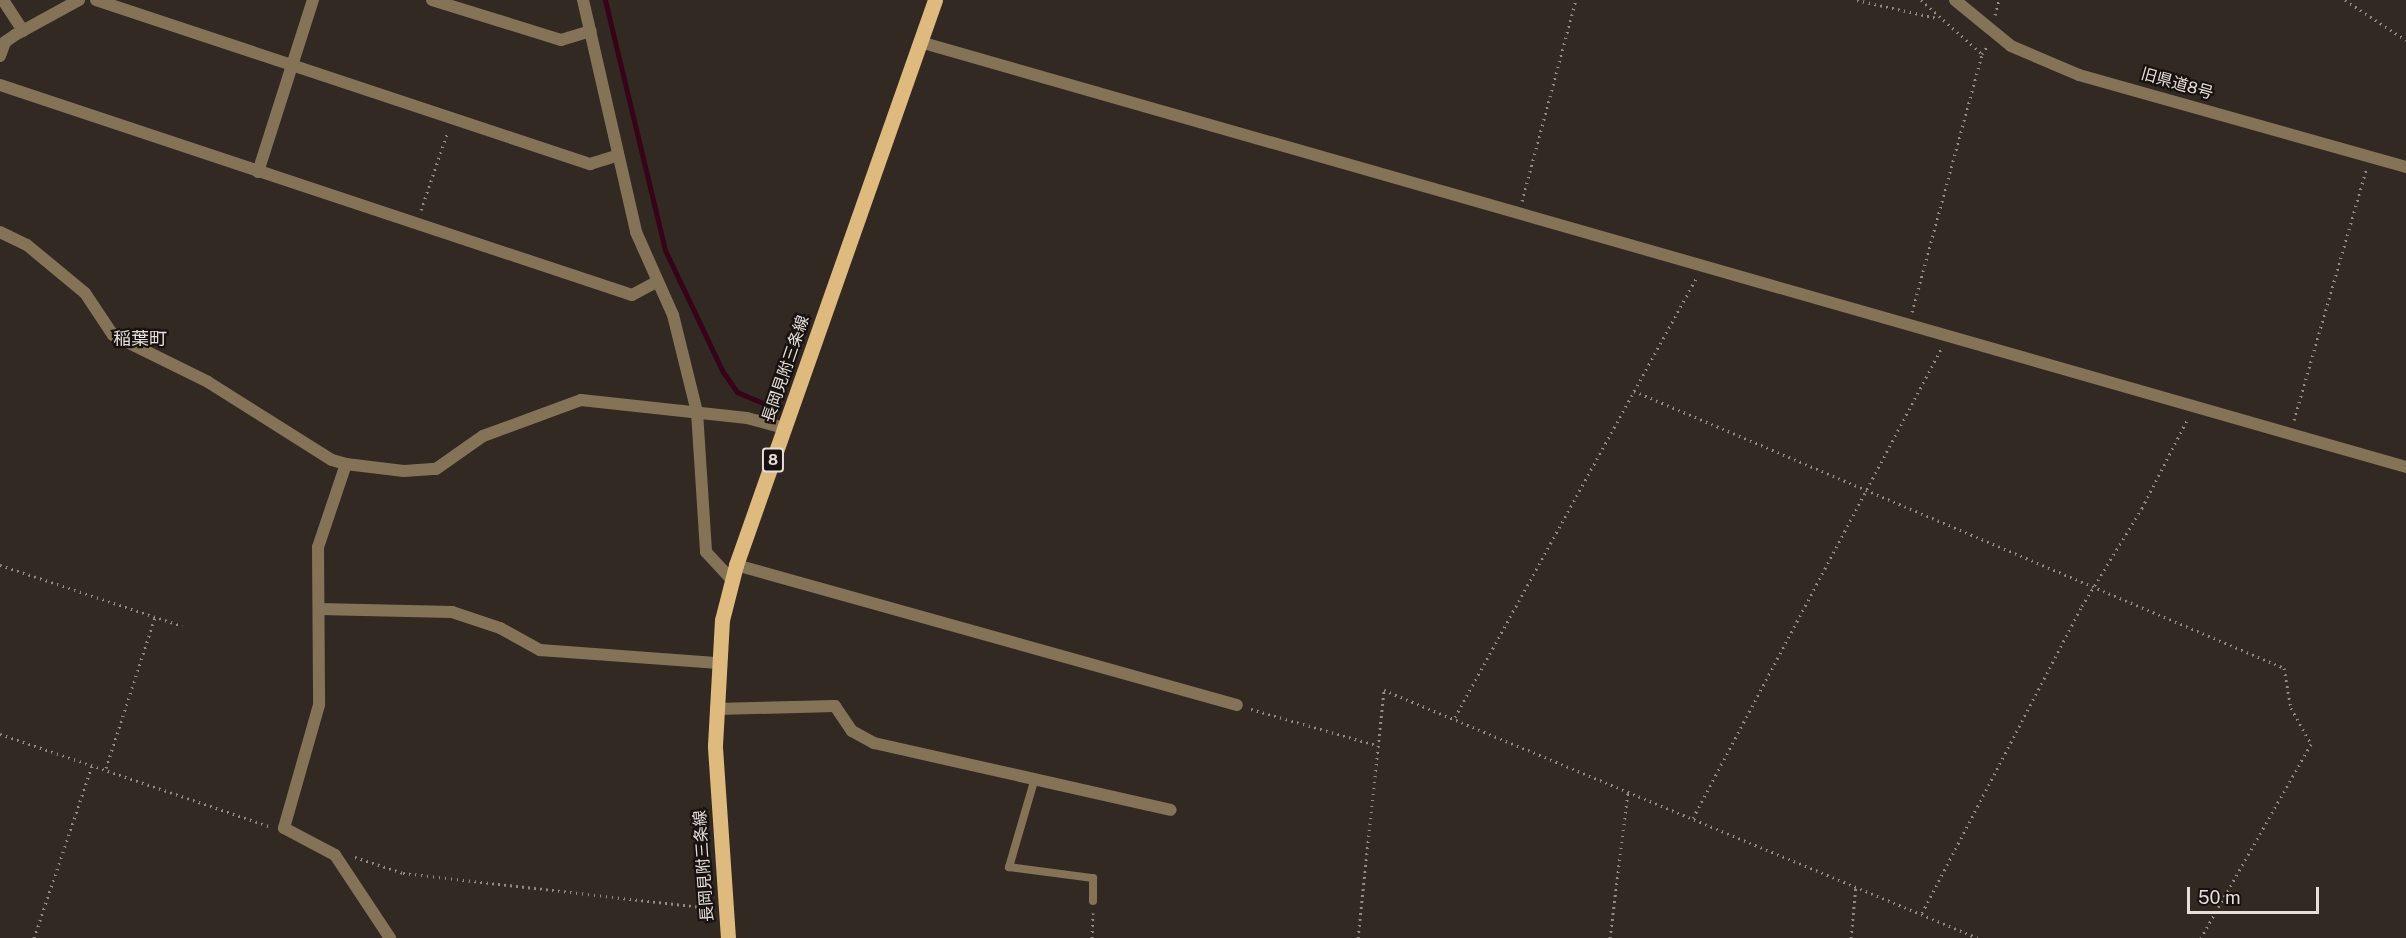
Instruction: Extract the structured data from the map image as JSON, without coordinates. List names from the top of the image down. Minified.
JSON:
{"streets":{"main road":["長岡見附三条線","8"],"street":["旧県道8号"]},"districts":["稲葉町"],"scale_bar":"50 m"}
